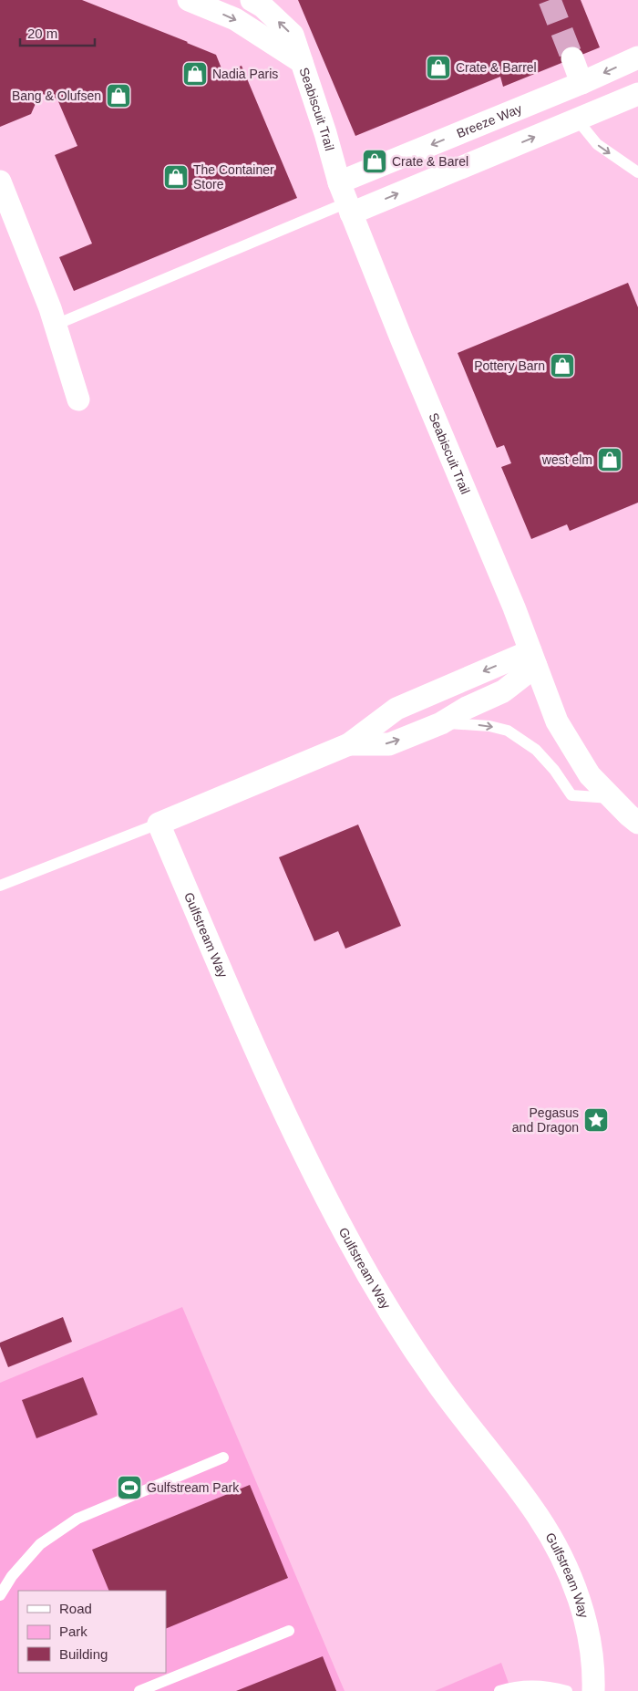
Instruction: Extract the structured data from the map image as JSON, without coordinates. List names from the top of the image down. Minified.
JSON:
{"streets":{"street":["Seabiscuit Trail","Breeze Way","Gulfstream Way"]},"crossings":[["Seabiscuit Trail","Breeze Way"]],"places":{"shop":["Crate & Barrel","Nadia Paris","Bang & Olufsen","Crate & Barel","The Container Store","Pottery Barn","west elm"],"place":["Pegasus and Dragon"],"sports":["Gulfstream Park"]},"legend":["Road","Park","Building"],"scale_bar":"20 m"}
